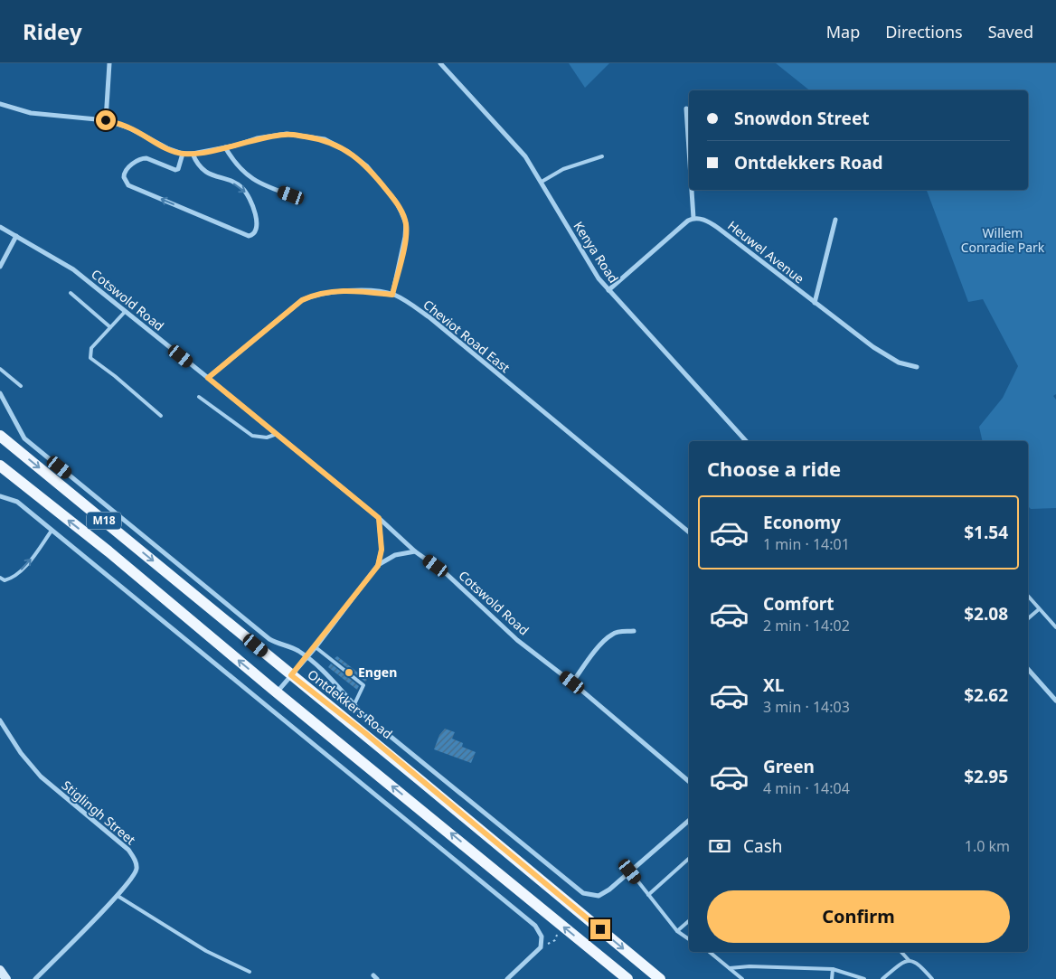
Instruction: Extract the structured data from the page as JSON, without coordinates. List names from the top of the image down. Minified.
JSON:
{"streets":{"main road":["M18","Ontdekkers Road"],"street":["Kenya Road","Heuwel Avenue","Cotswold Road","Cheviot Road East","Stiglingh Street"]},"crossings":[["Cotswold Road","Cheviot Road East"]],"parks":["Willem Conradie Park"],"places":["Engen"],"page":{"header":"Ridey","nav":["Map","Directions","Saved"],"banner":["Snowdon Street","Ontdekkers Road"],"heading":"Choose a ride","list":[{"name":"Economy","note":"1 min · 14:01","value":"$1.54"},{"name":"Comfort","note":"2 min · 14:02","value":"$2.08"},{"name":"XL","note":"3 min · 14:03","value":"$2.62"},{"name":"Green","note":"4 min · 14:04","value":"$2.95"}],"pay":["Cash","1.0 km"],"buttons":"Confirm"}}
